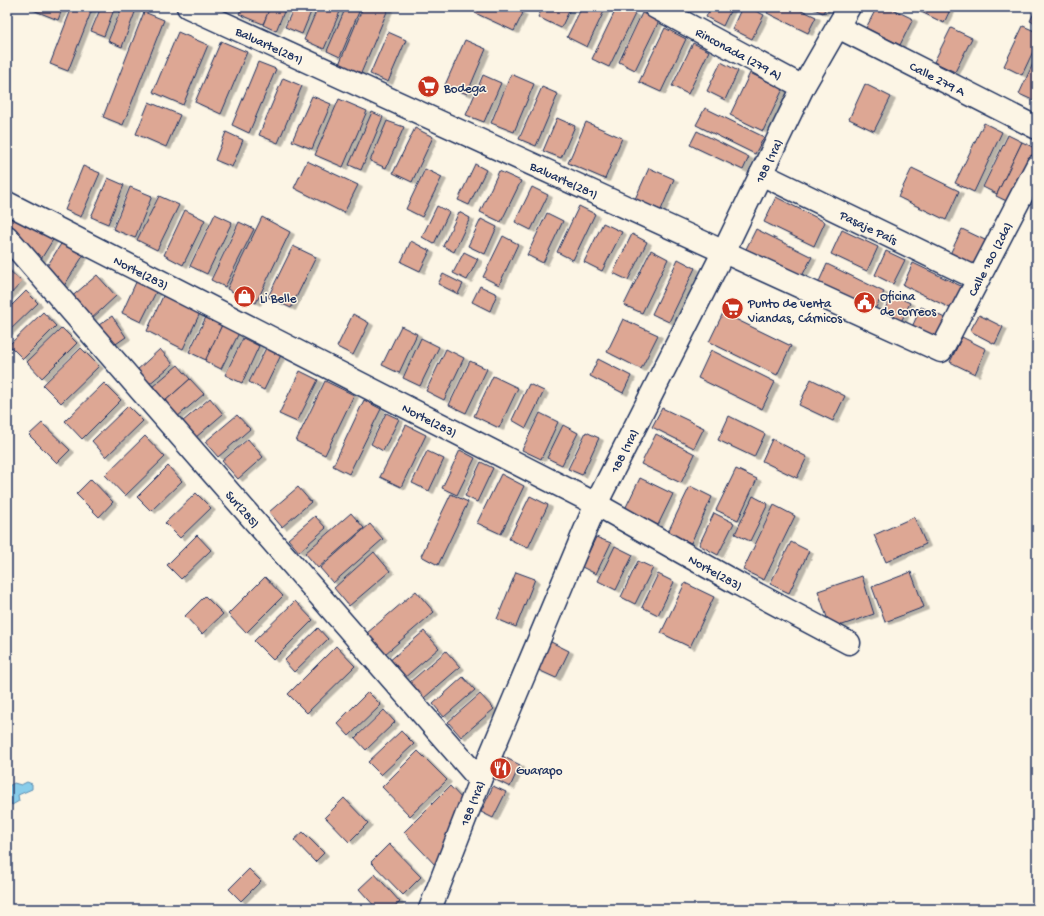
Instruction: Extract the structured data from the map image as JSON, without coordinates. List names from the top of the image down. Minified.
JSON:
{"streets":{"street":["Baluarte(281)","Rinconada (279 A)","Calle 279 A","188 (1ra)","Pasaje País","Calle 180 (2da)","Norte(283)","Sur(285)"]},"crossings":[["Baluarte(281)","188 (1ra)"],["Baluarte(281)","Calle 180 (2da)"],["Rinconada (279 A)","188 (1ra)"],["Calle 279 A","188 (1ra)"],["188 (1ra)","Pasaje País"],["188 (1ra)","Norte(283)"],["188 (1ra)","Sur(285)"],["Pasaje País","Calle 180 (2da)"]],"places":{"supermarket":["Bodega","Punto de venta Viandas, Cárnicos"],"shop":["Li Belle"],"public building":["Oficina de correos"],"restaurant":["Guarapo"]}}
